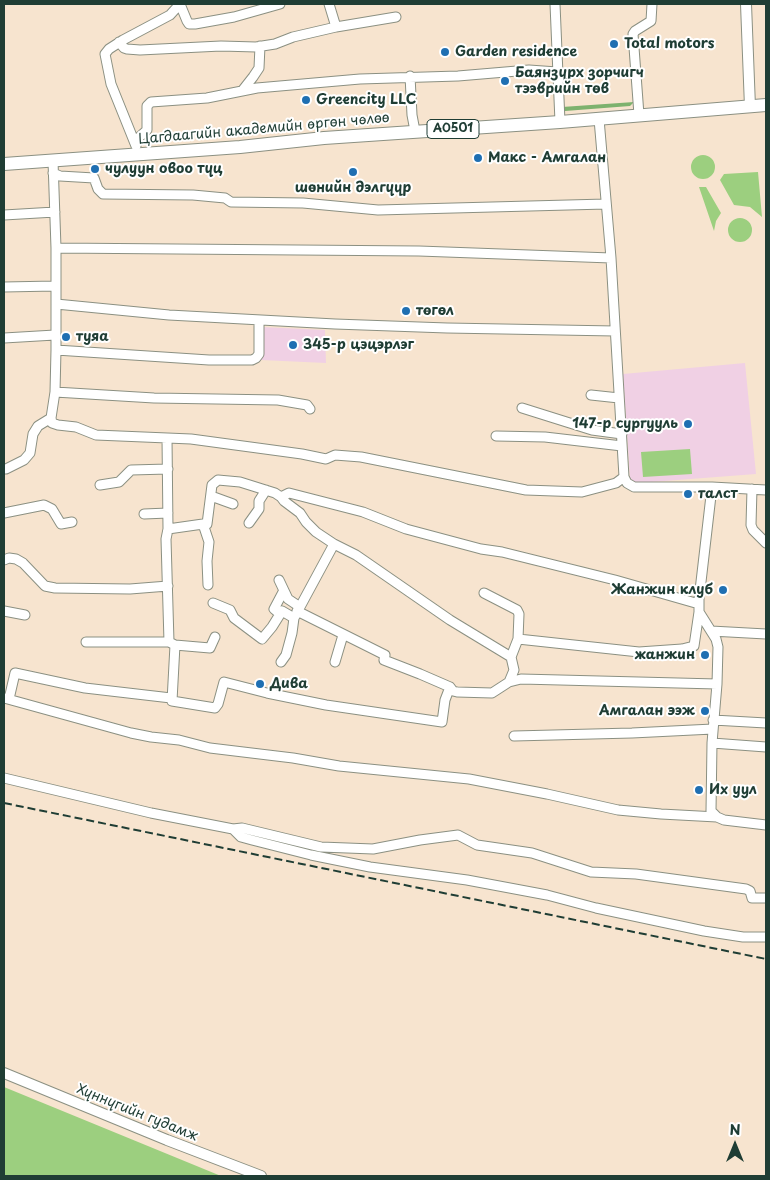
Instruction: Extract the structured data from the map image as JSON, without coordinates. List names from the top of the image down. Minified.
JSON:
{"streets":{"highway":["Цагдаагийн академийн өргөн чөлөө","A0501"],"main road":["Хүннүгийн гудамж"]},"places":["Total motors","Garden residence","Баянзүрх зорчигч тээврийн төв","Greencity LLC","Макс - Амгалан","чулуун овоо түц","шөнийн дэлгүүр","төгөл","туяа","345-р цэцэрлэг","147-р сургууль","талст","Жанжин клуб","жанжин","Дива","Амгалан ээж","Их уул"],"north":"top"}
